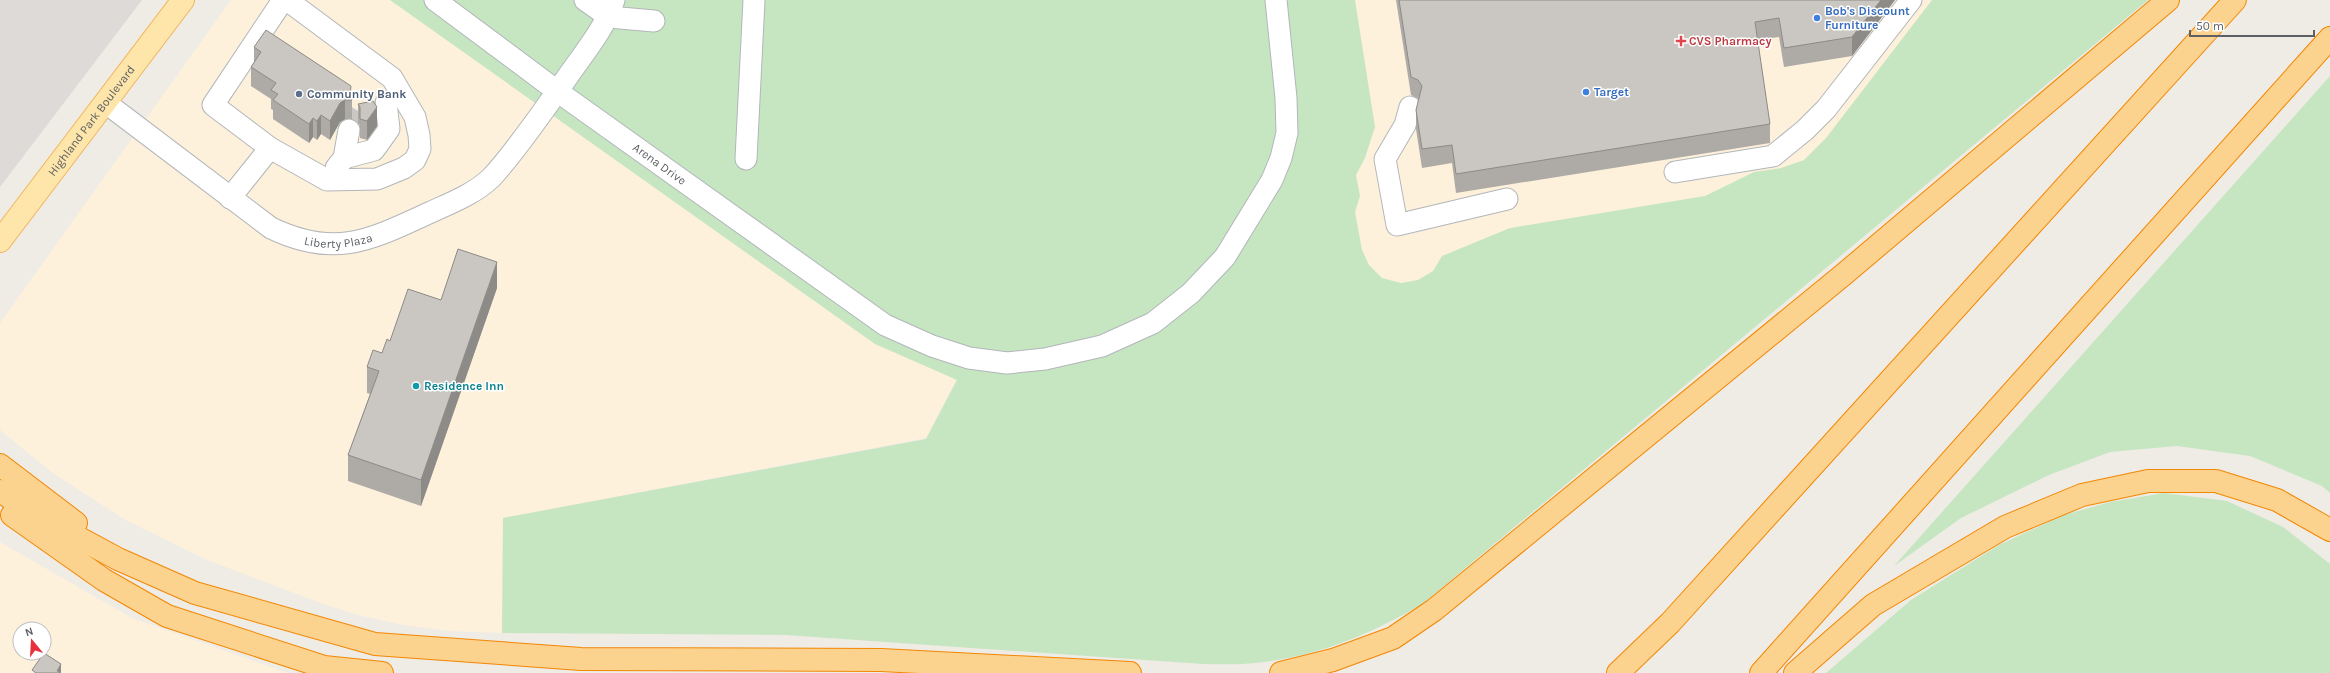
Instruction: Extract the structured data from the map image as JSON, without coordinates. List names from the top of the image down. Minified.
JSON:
{"streets":{"main road":["Highland Park Boulevard"],"lane":["Arena Drive","Liberty Plaza"]},"crossings":[["Highland Park Boulevard","Liberty Plaza"],["Arena Drive","Liberty Plaza"]],"places":{"other":["Bob's Discount Furniture","Target","Community Bank","Residence Inn"],"health":["CVS Pharmacy"]},"scale_bar":"50 m","north":"top"}
